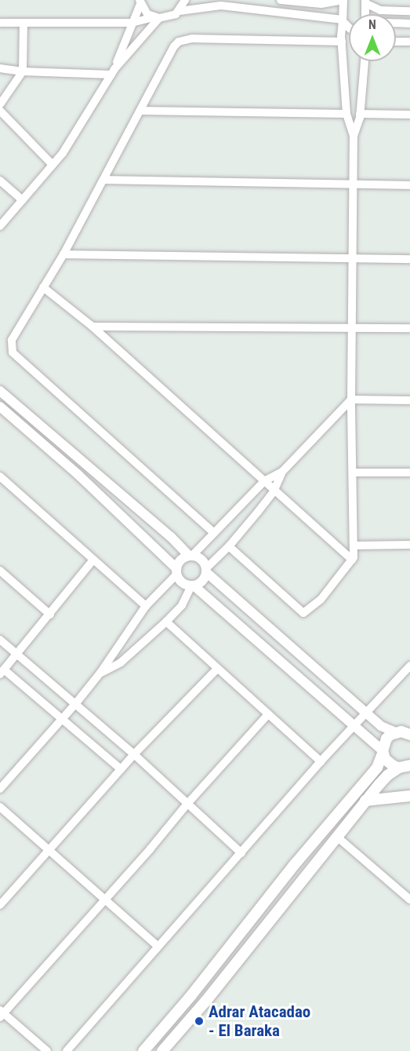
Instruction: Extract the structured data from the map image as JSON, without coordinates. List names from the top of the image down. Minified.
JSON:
{"places":["Adrar Atacadao - El Baraka"],"north":"top"}
